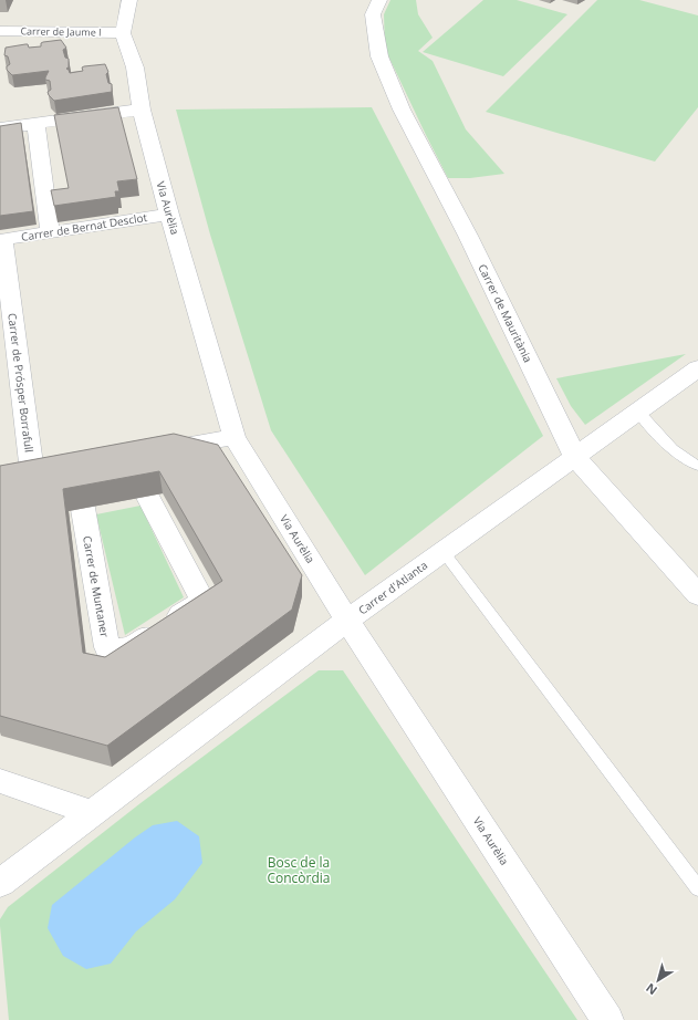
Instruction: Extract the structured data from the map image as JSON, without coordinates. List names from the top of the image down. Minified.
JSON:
{"streets":{"street":["Carrer de Jaume I","Via Aurèlia","Carrer de Bernat Desclot","Carrer de Mauritània","Carrer de Prósper Borrafull","Carrer de Muntaner","Carrer d'Atlanta"]},"crossings":[["Carrer de Jaume I","Via Aurèlia"],["Via Aurèlia","Carrer de Bernat Desclot"],["Via Aurèlia","Carrer de Muntaner"],["Via Aurèlia","Carrer d'Atlanta"],["Carrer de Bernat Desclot","Carrer de Prósper Borrafull"],["Carrer de Mauritània","Carrer d'Atlanta"],["Carrer de Prósper Borrafull","Carrer de Muntaner"]],"parks":["Bosc de la Concòrdia"],"north":"bottom left"}
